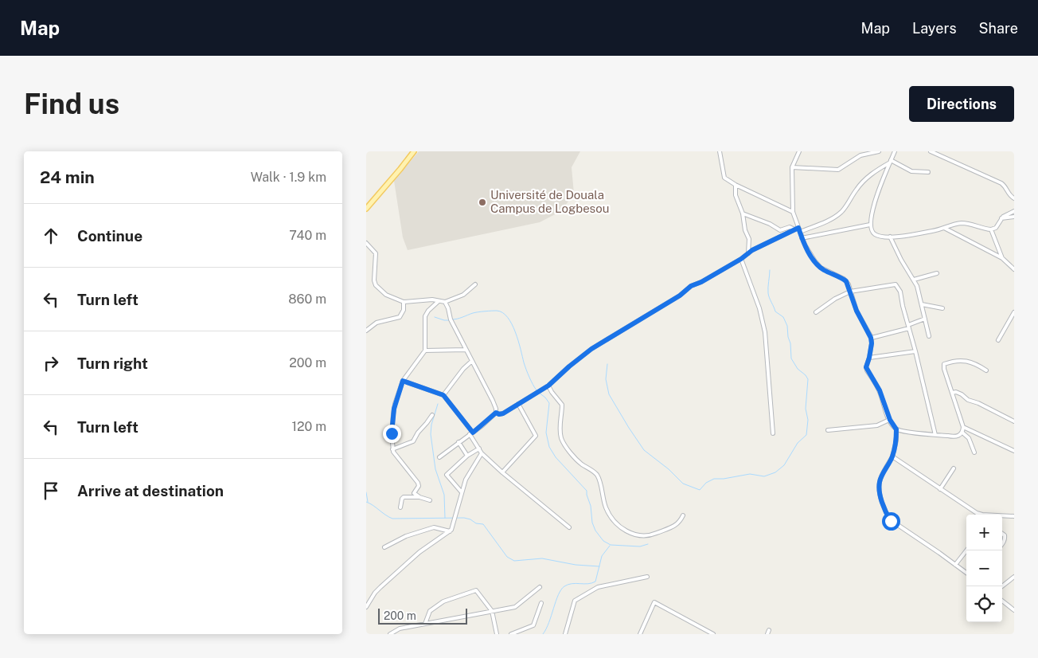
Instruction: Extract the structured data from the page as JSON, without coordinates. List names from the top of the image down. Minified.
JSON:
{"places":["Université de Douala Campus de Logbesou"],"scale_bar":"200 m","page":{"header":"Map","nav":["Map","Layers","Share"],"buttons":"Directions","title":"Find us","heading":["24 min","Walk · 1.9 km"],"list":[["Continue","740 m"],["Turn left","860 m"],["Turn right","200 m"],["Turn left","120 m"],"Arrive at destination"],"map_buttons":["+","−"],"scale":"200 m"}}
